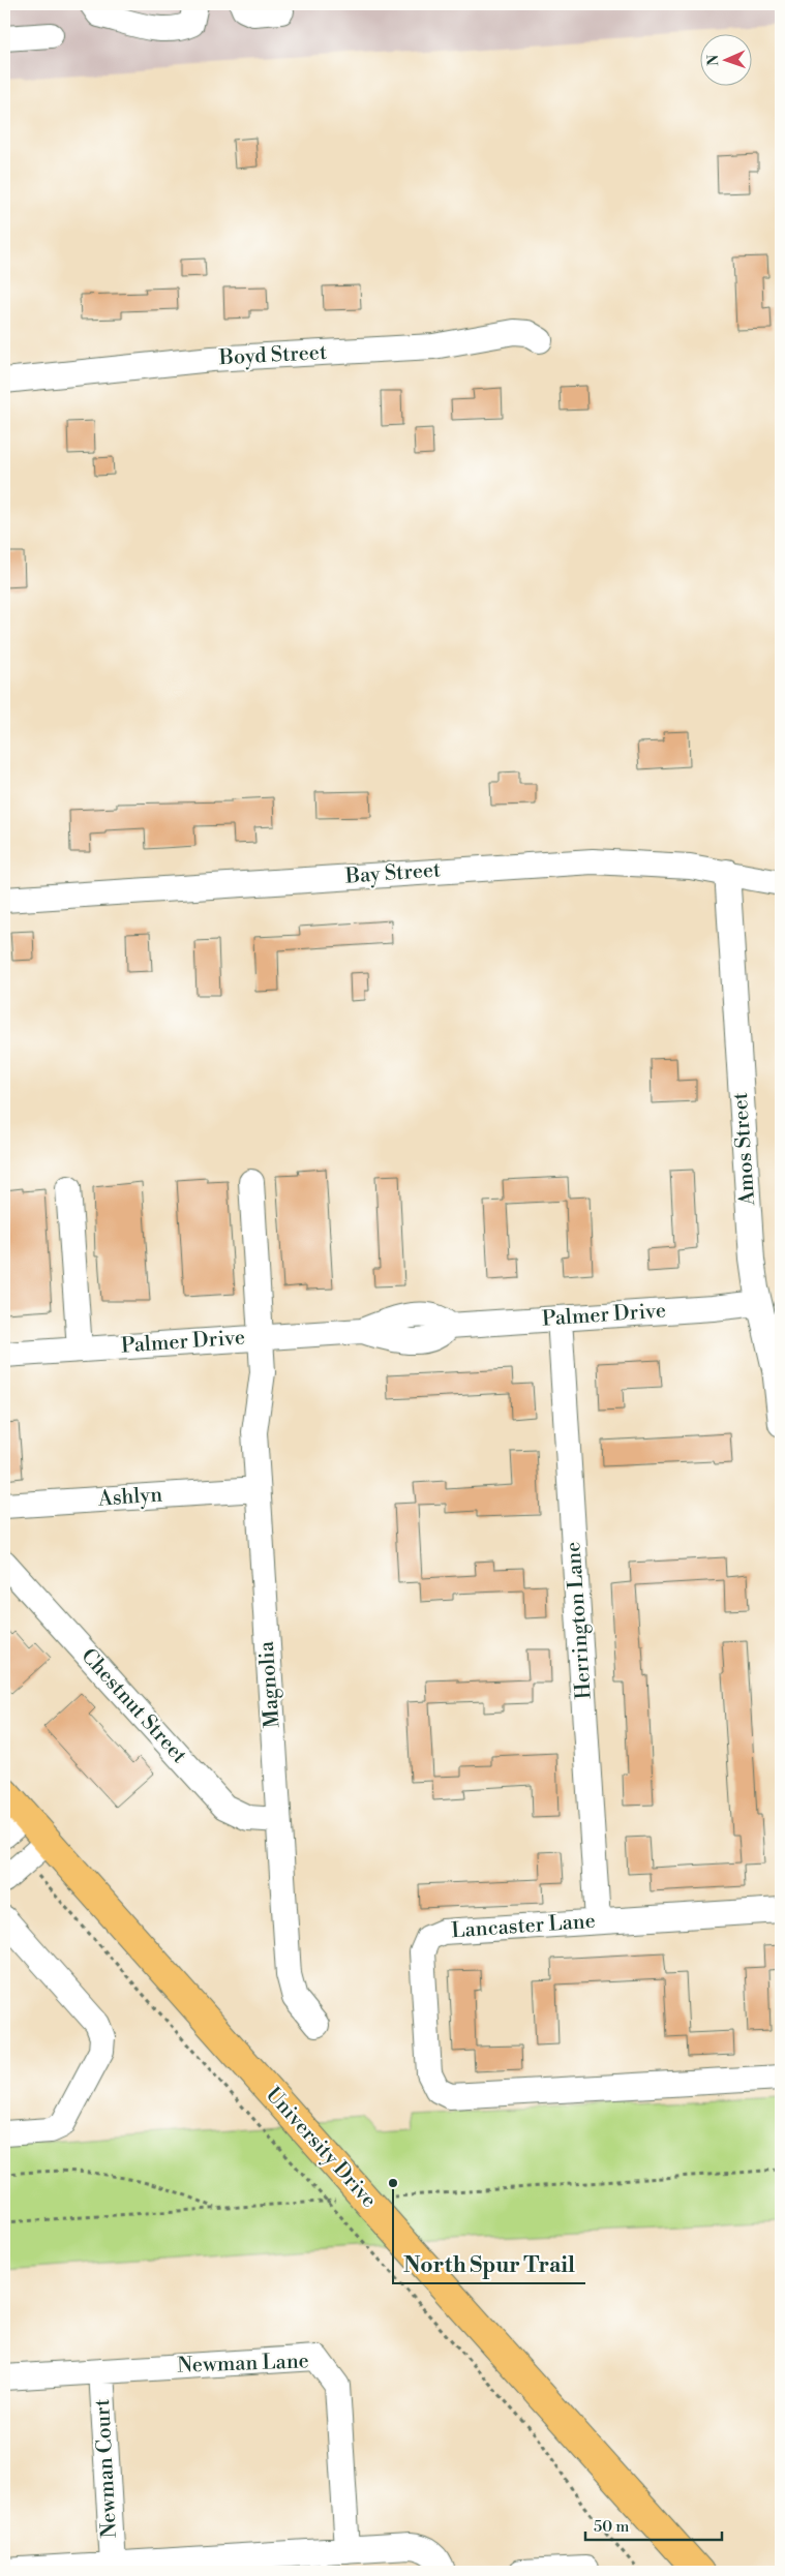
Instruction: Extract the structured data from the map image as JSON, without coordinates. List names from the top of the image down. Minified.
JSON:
{"streets":{"main road":["University Drive"],"street":["Boyd Street","Bay Street","Amos Street","Palmer Drive","Ashlyn","Herrington Lane","Magnolia","Chestnut Street","Lancaster Lane","Newman Lane","Newman Court"]},"crossings":[["Bay Street","Amos Street"],["Amos Street","Palmer Drive"],["Palmer Drive","Herrington Lane"],["Palmer Drive","Magnolia"],["Ashlyn","Magnolia"],["Herrington Lane","Lancaster Lane"],["Magnolia","Chestnut Street"],["Newman Lane","Newman Court"]],"places":["North Spur Trail"],"scale_bar":"50 m","north":"left"}
